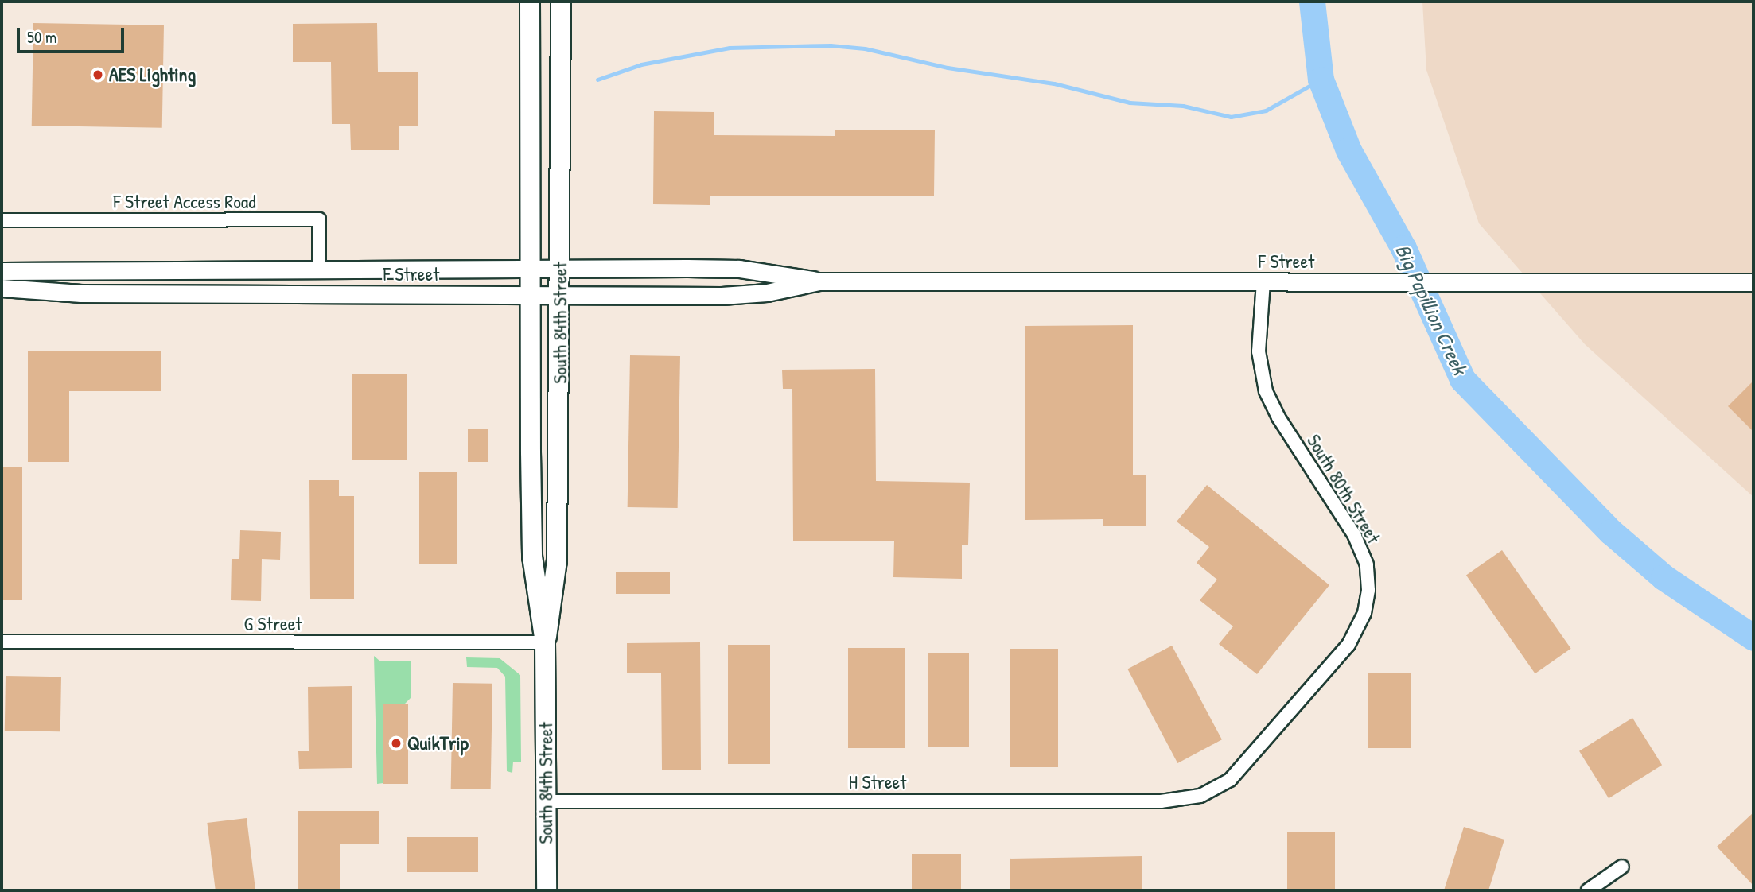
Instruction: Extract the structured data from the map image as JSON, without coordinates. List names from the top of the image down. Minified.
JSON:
{"streets":{"main road":["South 84th Street"],"street":["F Street Access Road","F Street","South 80th Street","G Street","H Street"]},"crossings":[["F Street Access Road","F Street"],["F Street","South 84th Street"],["F Street","South 80th Street"],["South 84th Street","G Street"],["South 84th Street","H Street"],["South 80th Street","H Street"]],"water":["Big Papillion Creek"],"places":["AES Lighting","QuikTrip"],"scale_bar":"50 m"}
